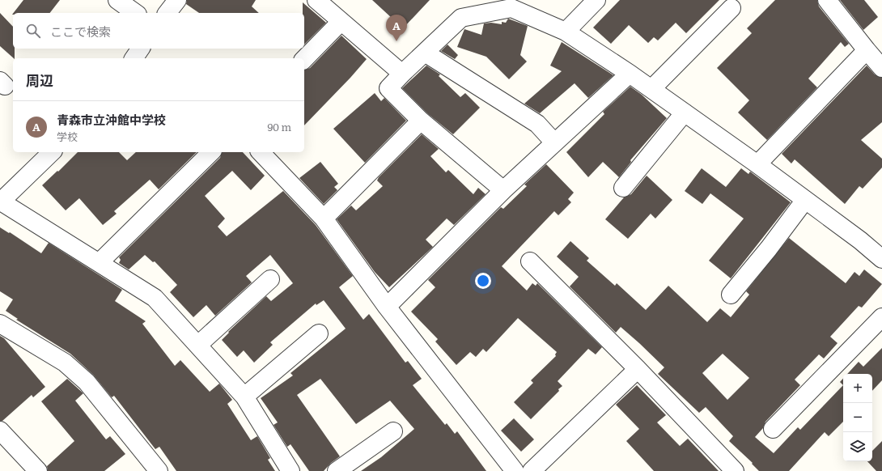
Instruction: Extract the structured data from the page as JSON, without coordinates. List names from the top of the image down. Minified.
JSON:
{"page":{"search":"ここで検索","pins":"A","heading":"周辺","list":[{"mark":"A","name":"青森市立沖館中学校","note":"学校","value":"90 m"}],"map_buttons":["+","−"]}}
